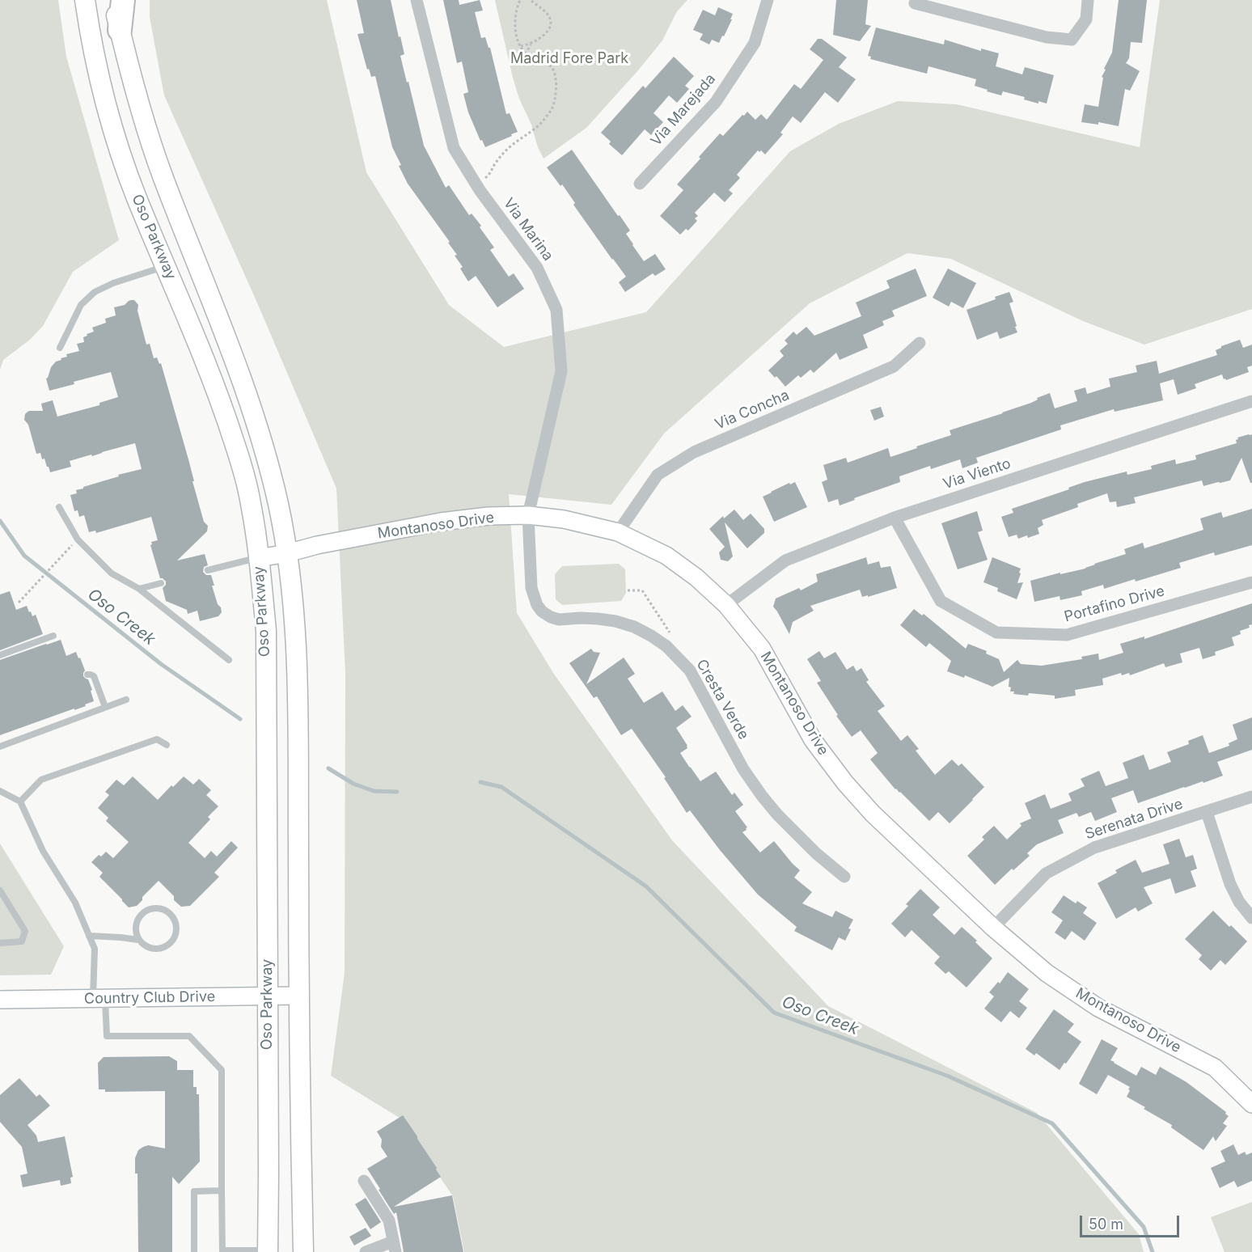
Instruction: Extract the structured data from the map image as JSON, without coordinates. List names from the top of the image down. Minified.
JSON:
{"streets":{"main road":["Oso Parkway"],"street":["Via Marejada","Via Marina","Via Concha","Via Viento","Montanoso Drive","Portafino Drive","Cresta Verde","Serenata Drive","Country Club Drive"]},"crossings":[["Via Marina","Montanoso Drive"],["Via Marina","Cresta Verde"],["Oso Parkway","Montanoso Drive"],["Oso Parkway","Country Club Drive"],["Via Concha","Montanoso Drive"],["Via Viento","Montanoso Drive"],["Via Viento","Portafino Drive"],["Montanoso Drive","Cresta Verde"],["Montanoso Drive","Serenata Drive"]],"water":["Oso Creek"],"parks":["Madrid Fore Park"],"scale_bar":"50 m"}
